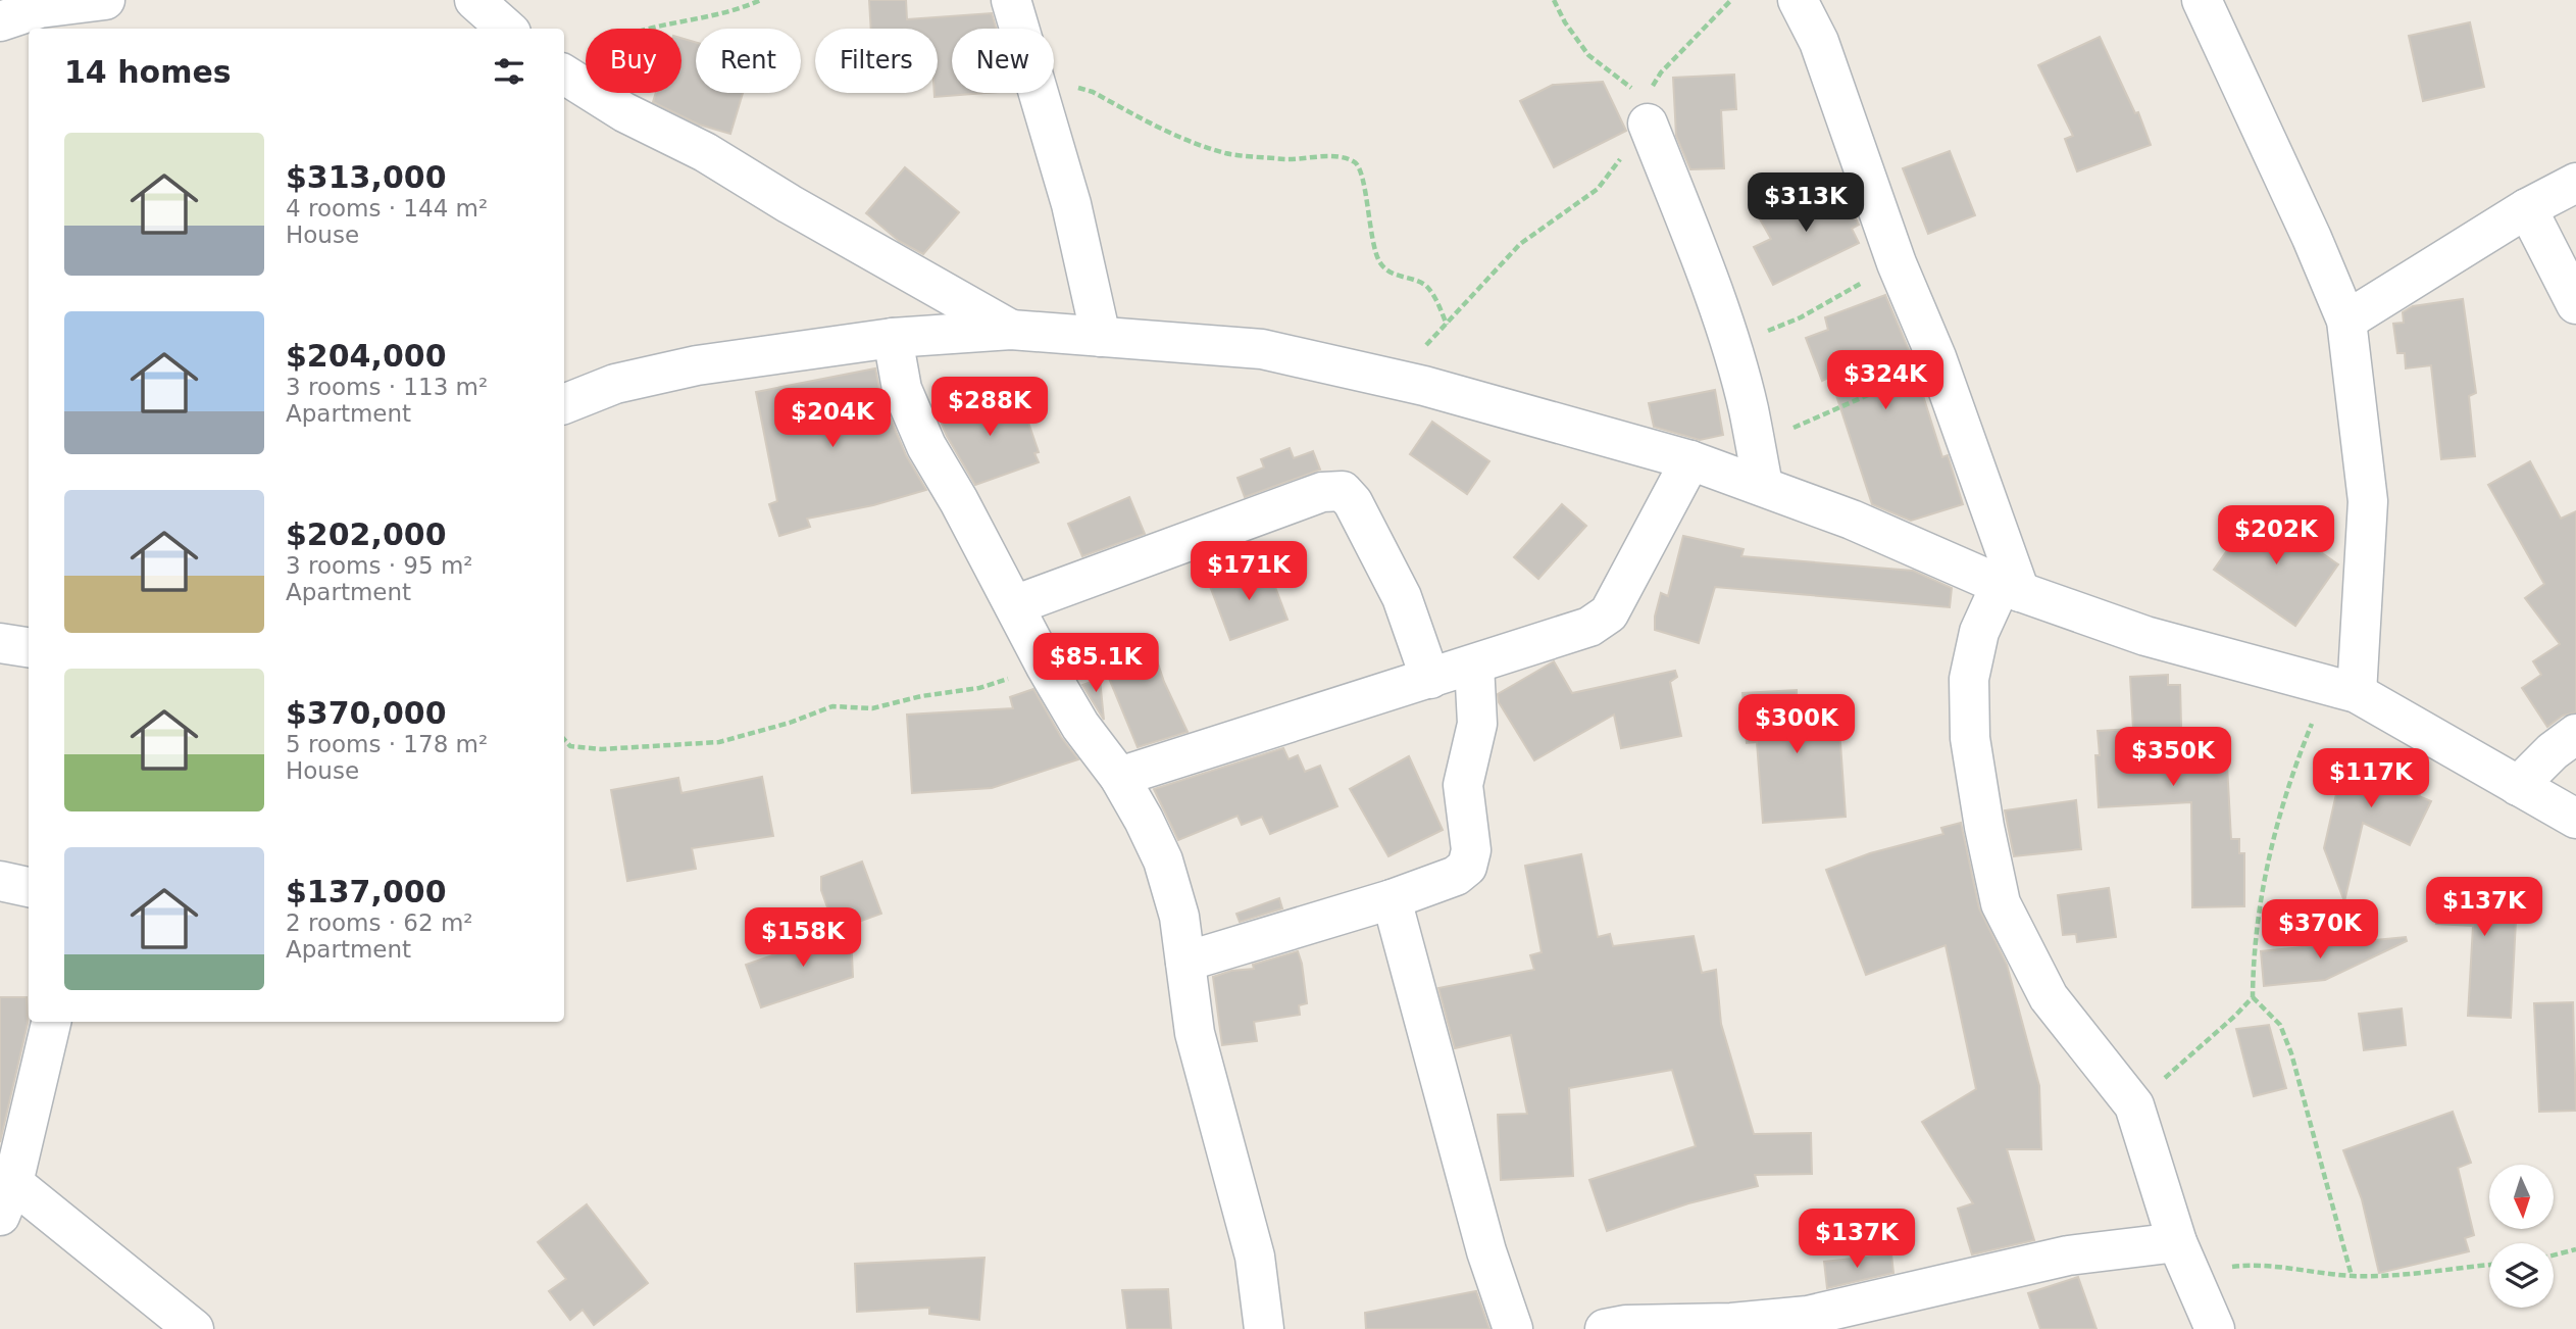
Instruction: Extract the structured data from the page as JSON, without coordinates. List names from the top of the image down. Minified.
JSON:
{"north":"bottom","page":{"chip":["Buy","Rent","Filters","New"],"heading":"14 homes","list":[{"name":"$313,000","note":"4 rooms · 144 m² · House"},{"name":"$204,000","note":"3 rooms · 113 m² · Apartment"},{"name":"$202,000","note":"3 rooms · 95 m² · Apartment"},{"name":"$370,000","note":"5 rooms · 178 m² · House"},{"name":"$137,000","note":"2 rooms · 62 m² · Apartment"}],"price":["$313K","$324K","$288K","$204K","$202K","$171K","$85.1K","$300K","$350K","$117K","$137K","$370K","$158K","$137K"]}}
